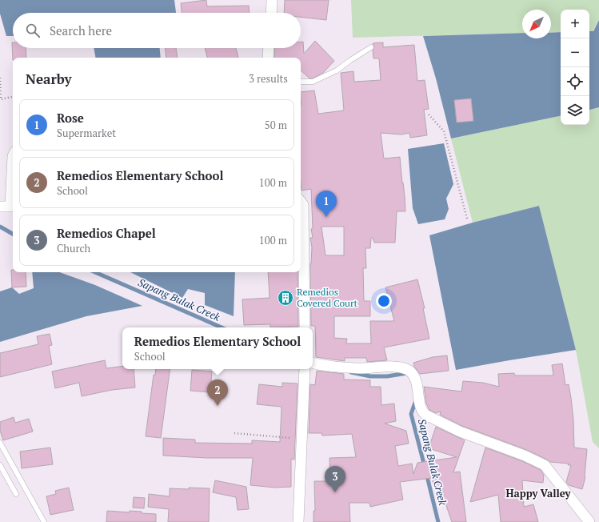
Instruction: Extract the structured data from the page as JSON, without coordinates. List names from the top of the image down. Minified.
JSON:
{"districts":["Happy Valley"],"water":["Sapang Bulak Creek"],"places":{"building":["Remedios Covered Court"]},"north":"bottom left","page":{"map_buttons":["+","−"],"search":"Search here","heading":["Nearby","3 results"],"list":[{"mark":"1","name":"Rose","note":"Supermarket","value":"50 m"},{"mark":"2","name":"Remedios Elementary School","note":"School","value":"100 m"},{"mark":"3","name":"Remedios Chapel","note":"Church","value":"100 m"}],"pins":["1","2","3"],"popup":["Remedios Elementary School","School"]}}
